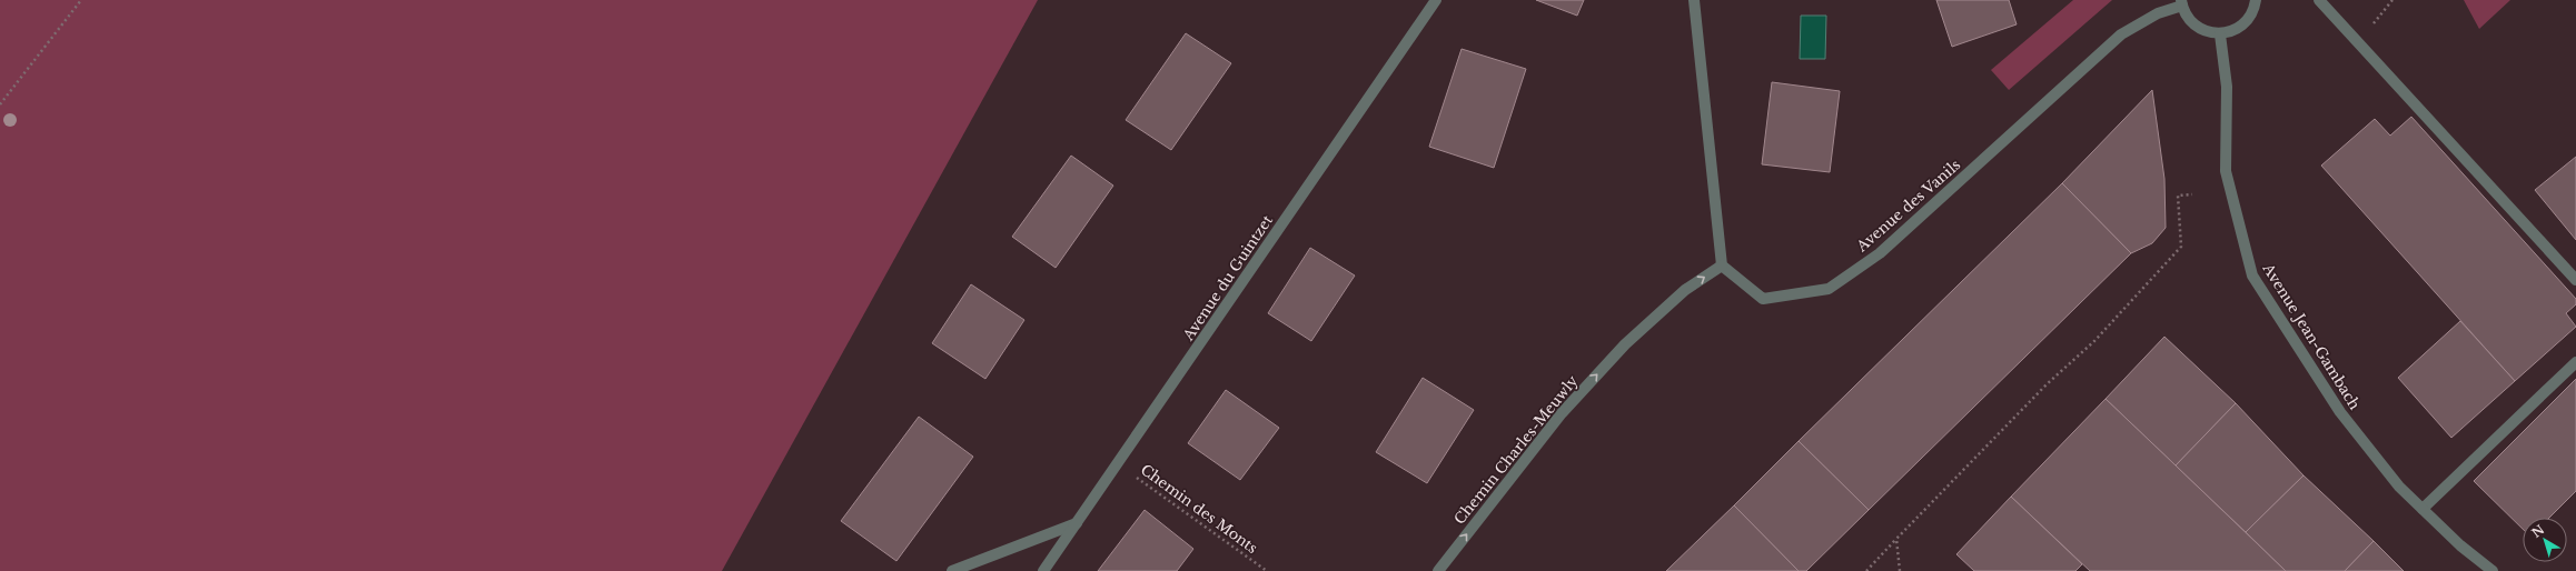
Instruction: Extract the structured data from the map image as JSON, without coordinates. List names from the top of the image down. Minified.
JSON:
{"streets":{"street":["Avenue des Vanils","Avenue du Guintzet","Avenue Jean-Gambach","Chemin Charles-Meuwly"],"path":["Chemin des Monts"]},"crossings":[["Avenue des Vanils","Chemin Charles-Meuwly"],["Avenue du Guintzet","Chemin des Monts"]],"one_way":["Chemin Charles-Meuwly"],"north":"top left"}
